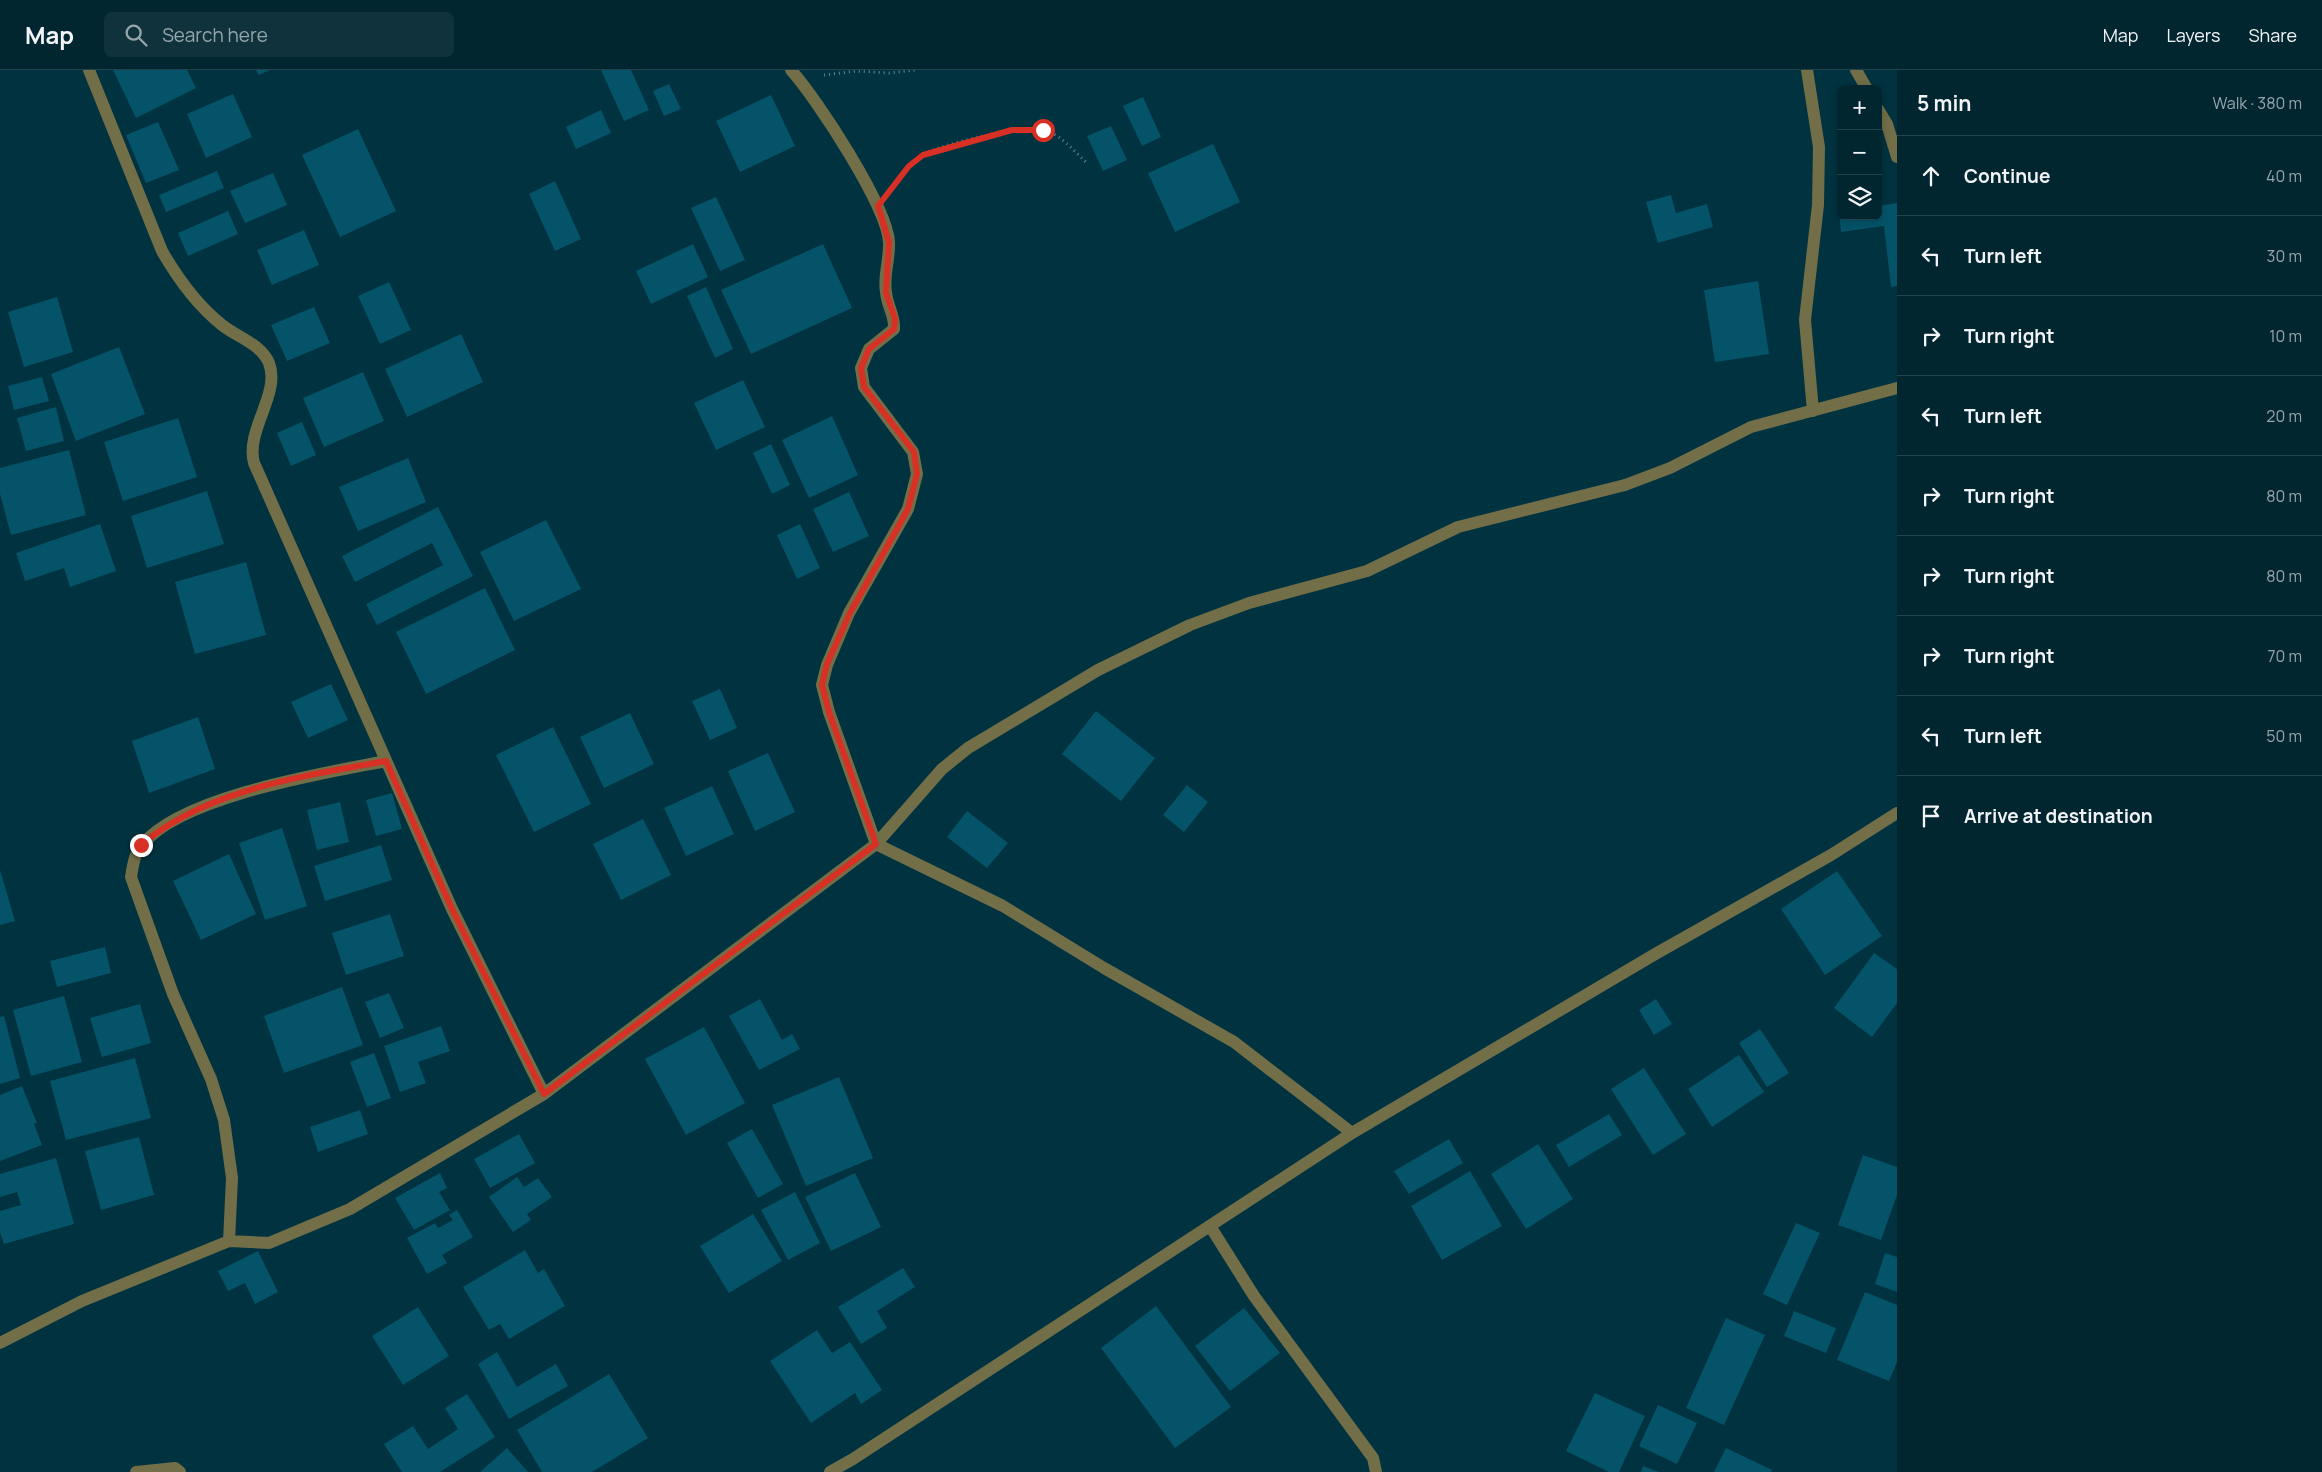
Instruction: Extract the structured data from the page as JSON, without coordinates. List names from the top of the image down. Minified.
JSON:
{"page":{"header":"Map","search":"Search here","nav":["Map","Layers","Share"],"heading":["5 min","Walk · 380 m"],"map_buttons":["+","−"],"list":[["Continue","40 m"],["Turn left","30 m"],["Turn right","10 m"],["Turn left","20 m"],["Turn right","80 m"],["Turn right","80 m"],["Turn right","70 m"],["Turn left","50 m"],"Arrive at destination"]}}
